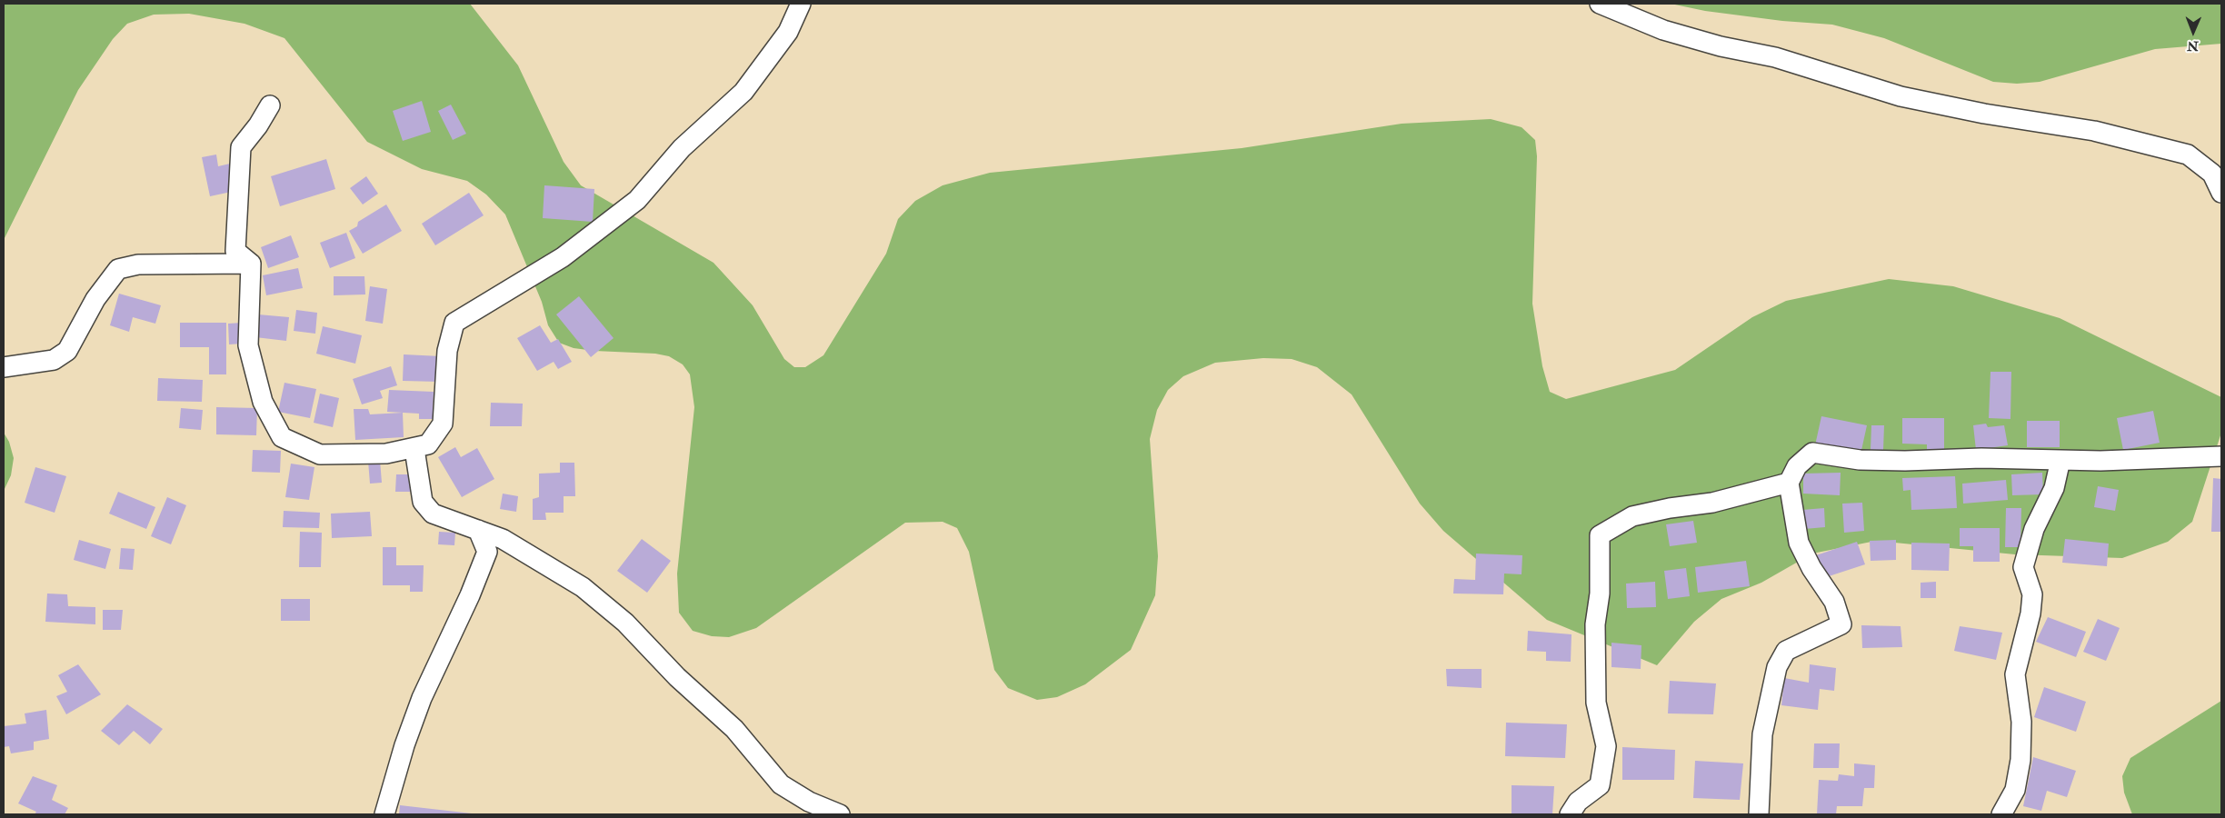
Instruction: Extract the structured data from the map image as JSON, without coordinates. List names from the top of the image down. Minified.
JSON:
{"north":"bottom"}
